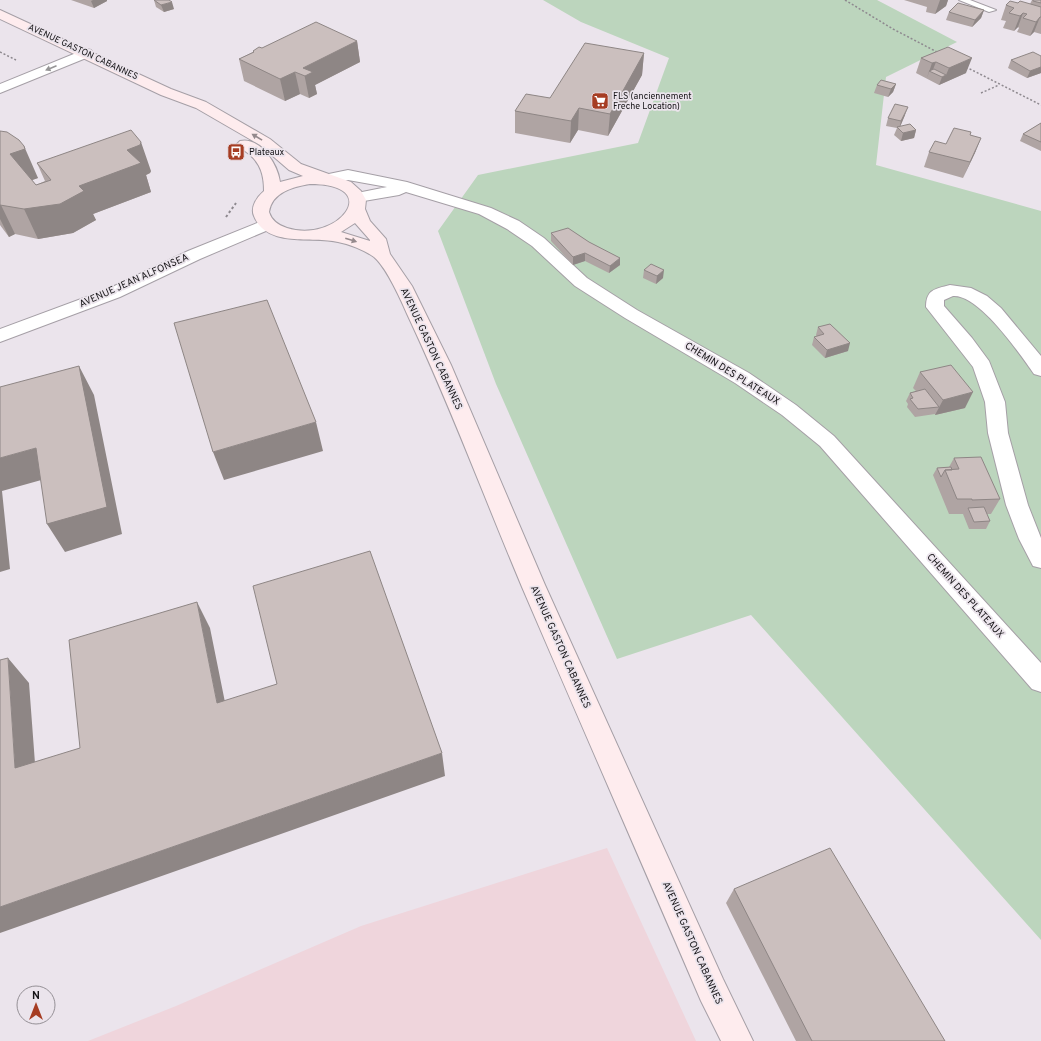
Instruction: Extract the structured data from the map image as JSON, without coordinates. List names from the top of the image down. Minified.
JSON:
{"streets":{"main road":["AVENUE GASTON CABANNES"],"street":["AVENUE JEAN ALFONSEA","CHEMIN DES PLATEAUX"]},"crossings":[["AVENUE GASTON CABANNES","CHEMIN DES PLATEAUX"]],"places":{"supermarket":["FLS (anciennement Freche Location)"],"bus stop":["Plateaux"]},"north":"top"}
